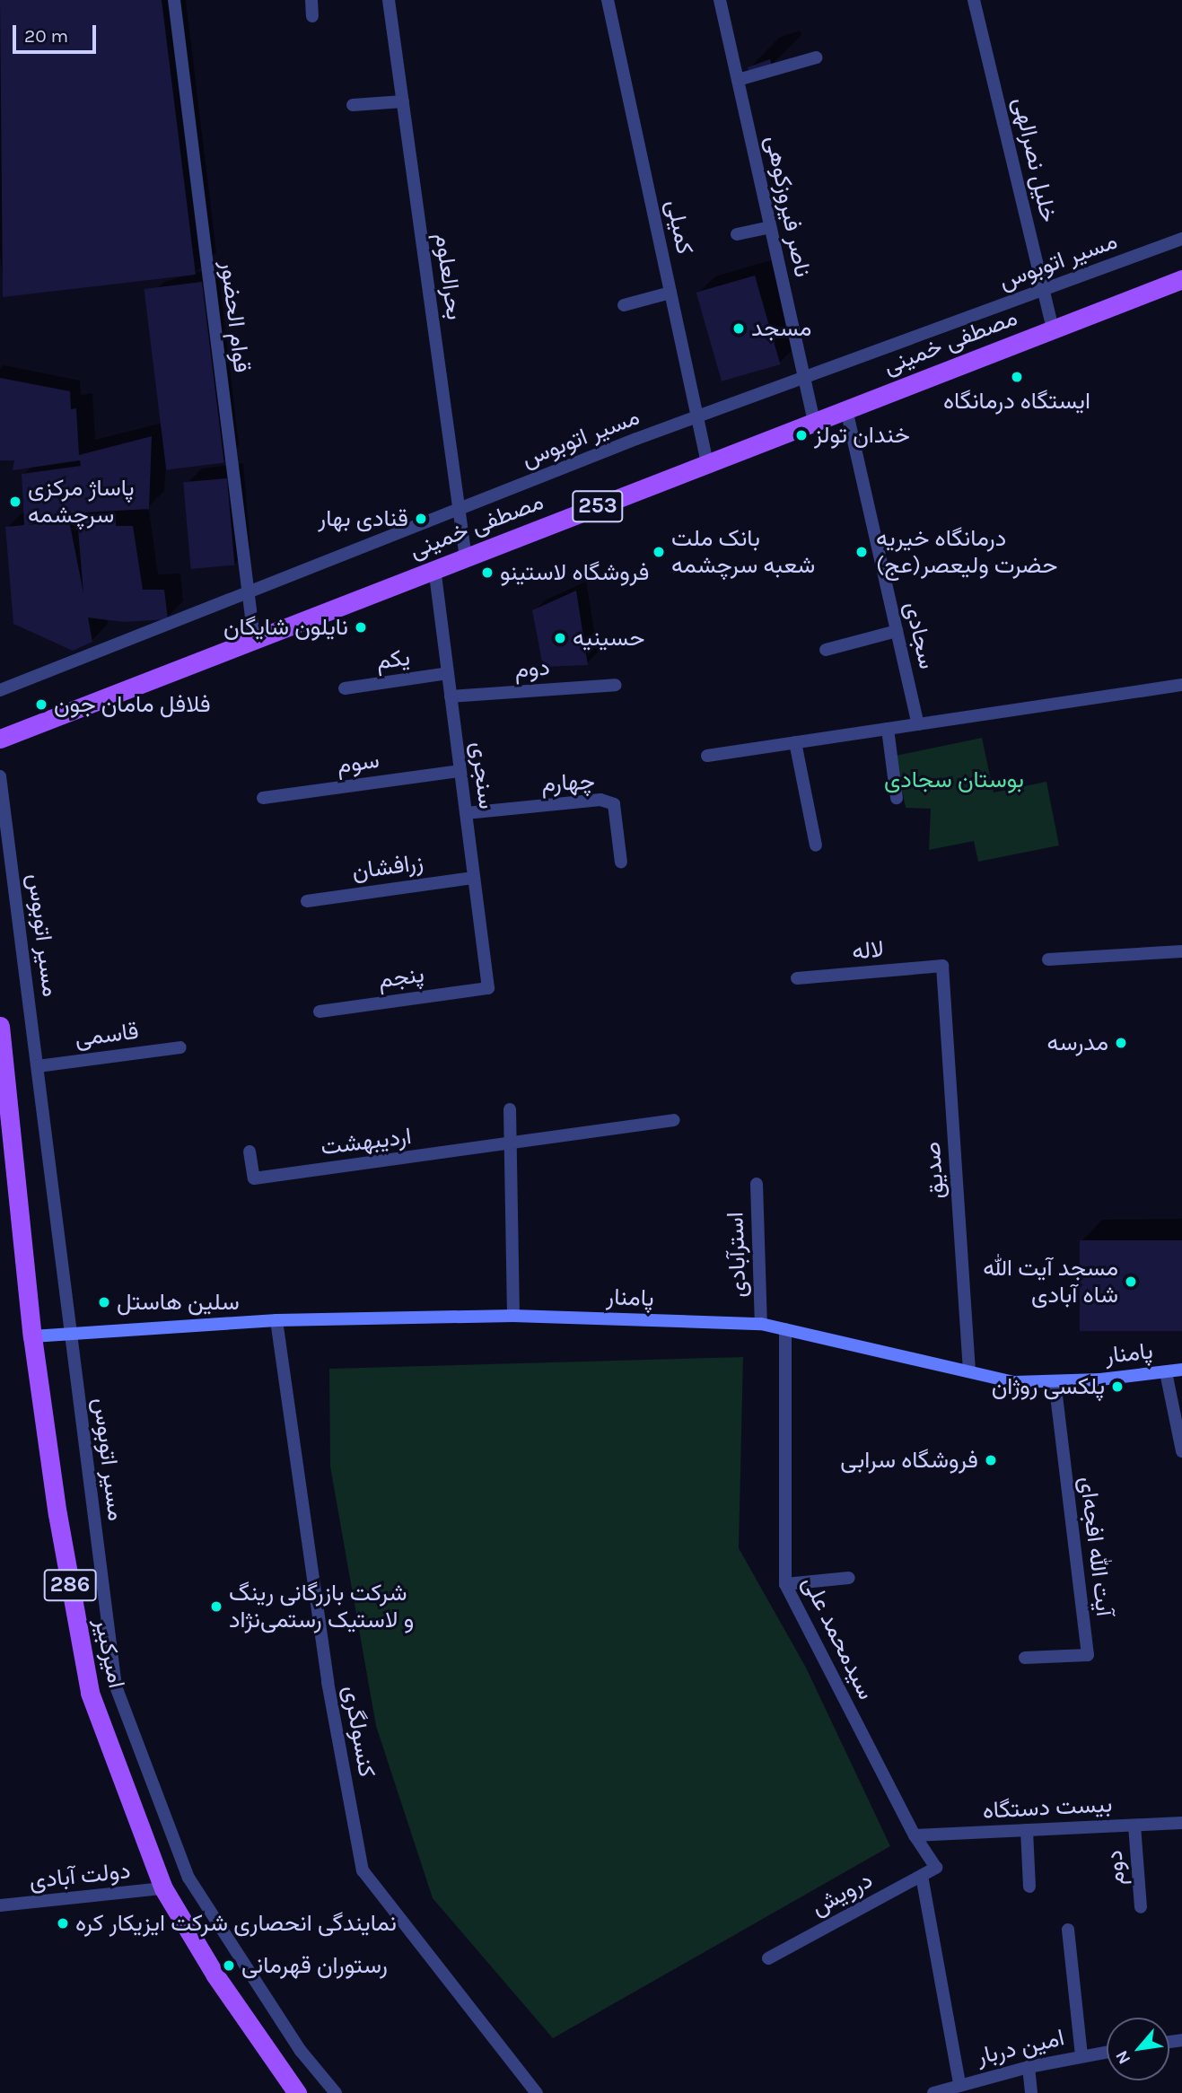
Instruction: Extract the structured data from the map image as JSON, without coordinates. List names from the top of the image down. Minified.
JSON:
{"streets":{"main road":["مصطفی خمینی","253","286","امیرکبیر"],"street":["خلیل نصرالهی","ناصر فیروزکوهی","کمیلی","مسیر اتوبوس","بحرالعلوم","قوام الحضور","سجادی","یکم","دوم","سوم","سنجری","چهارم","زرافشان","لاله","پنجم","قاسمی","اردیبهشت","صدیق","استرآبادی","پامنار","آیت الله افجه‌ای","سیدمحمد علی","کنسولگری","بیست دستگاه","دولت آبادی","درویش","امین دربار"]},"crossings":[["خلیل نصرالهی","مسیر اتوبوس"],["خلیل نصرالهی","مصطفی خمینی"],["ناصر فیروزکوهی","مسیر اتوبوس"],["ناصر فیروزکوهی","مصطفی خمینی"],["کمیلی","مسیر اتوبوس"],["کمیلی","مصطفی خمینی"],["مسیر اتوبوس","بحرالعلوم"],["مسیر اتوبوس","قوام الحضور"],["مسیر اتوبوس","قاسمی"],["مسیر اتوبوس","پامنار"],["بحرالعلوم","مصطفی خمینی"],["قوام الحضور","مصطفی خمینی"],["مصطفی خمینی","سجادی"],["مصطفی خمینی","سنجری"],["یکم","سنجری"],["دوم","سنجری"],["دوم","بیست دستگاه"],["سوم","سنجری"],["سنجری","چهارم"],["سنجری","زرافشان"],["سنجری","پنجم"],["لاله","صدیق"],["صدیق","پامنار"],["استرآبادی","پامنار"],["پامنار","آیت الله افجه‌ای"],["پامنار","سیدمحمد علی"],["پامنار","امیرکبیر"],["پامنار","کنسولگری"],["سیدمحمد علی","بیست دستگاه"],["سیدمحمد علی","درویش"],["امیرکبیر","دولت آبادی"]],"parks":["بوستان سجادی"],"places":["مسجد","ایستگاه درمانگاه","خندان تولز","پاساژ مرکزی سرچشمه","قنادی بهار","بانک ملت شعبه سرچشمه","درمانگاه خیریه حضرت ولیعصر(عج)","فروشگاه لاستینو","نايلون شايگان","حسینیه","فلافل مامان جون","مدرسه","مسجد آیت الله شاه آبادی","سلین هاستل","پلکسی روژان","فروشگاه سرابی","شرکت بازرگانی رینگ و لاستیک رستمی‌نژاد","نمایندگی انحصاری شرکت ایزیکار کره","رستوران قهرمانی"],"scale_bar":"20 m","north":"bottom left"}
